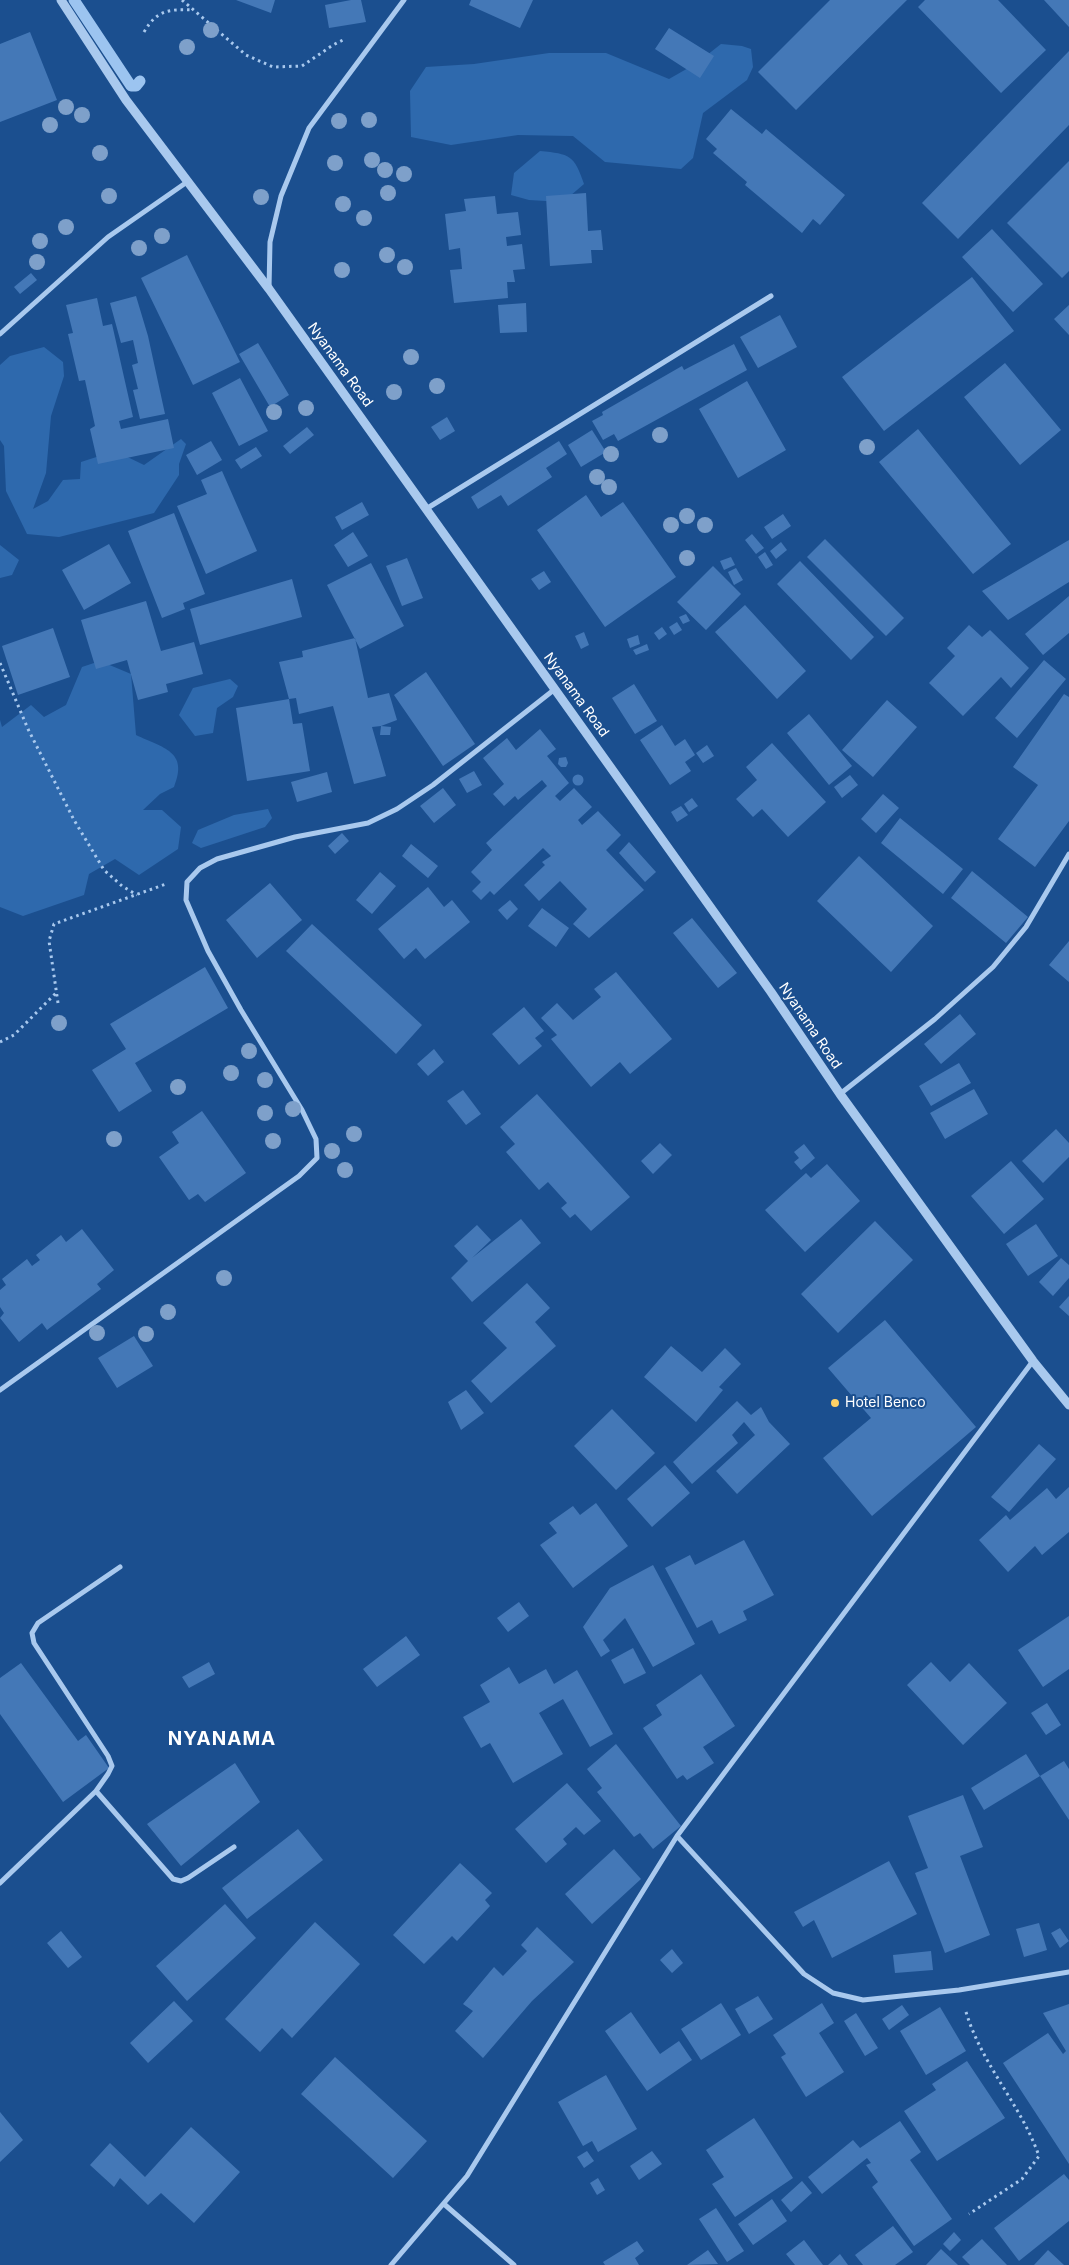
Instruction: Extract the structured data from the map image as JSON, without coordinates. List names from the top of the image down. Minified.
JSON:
{"streets":{"street":["Nyanama Road"]},"districts":["NYANAMA"],"places":["Hotel Benco"]}
